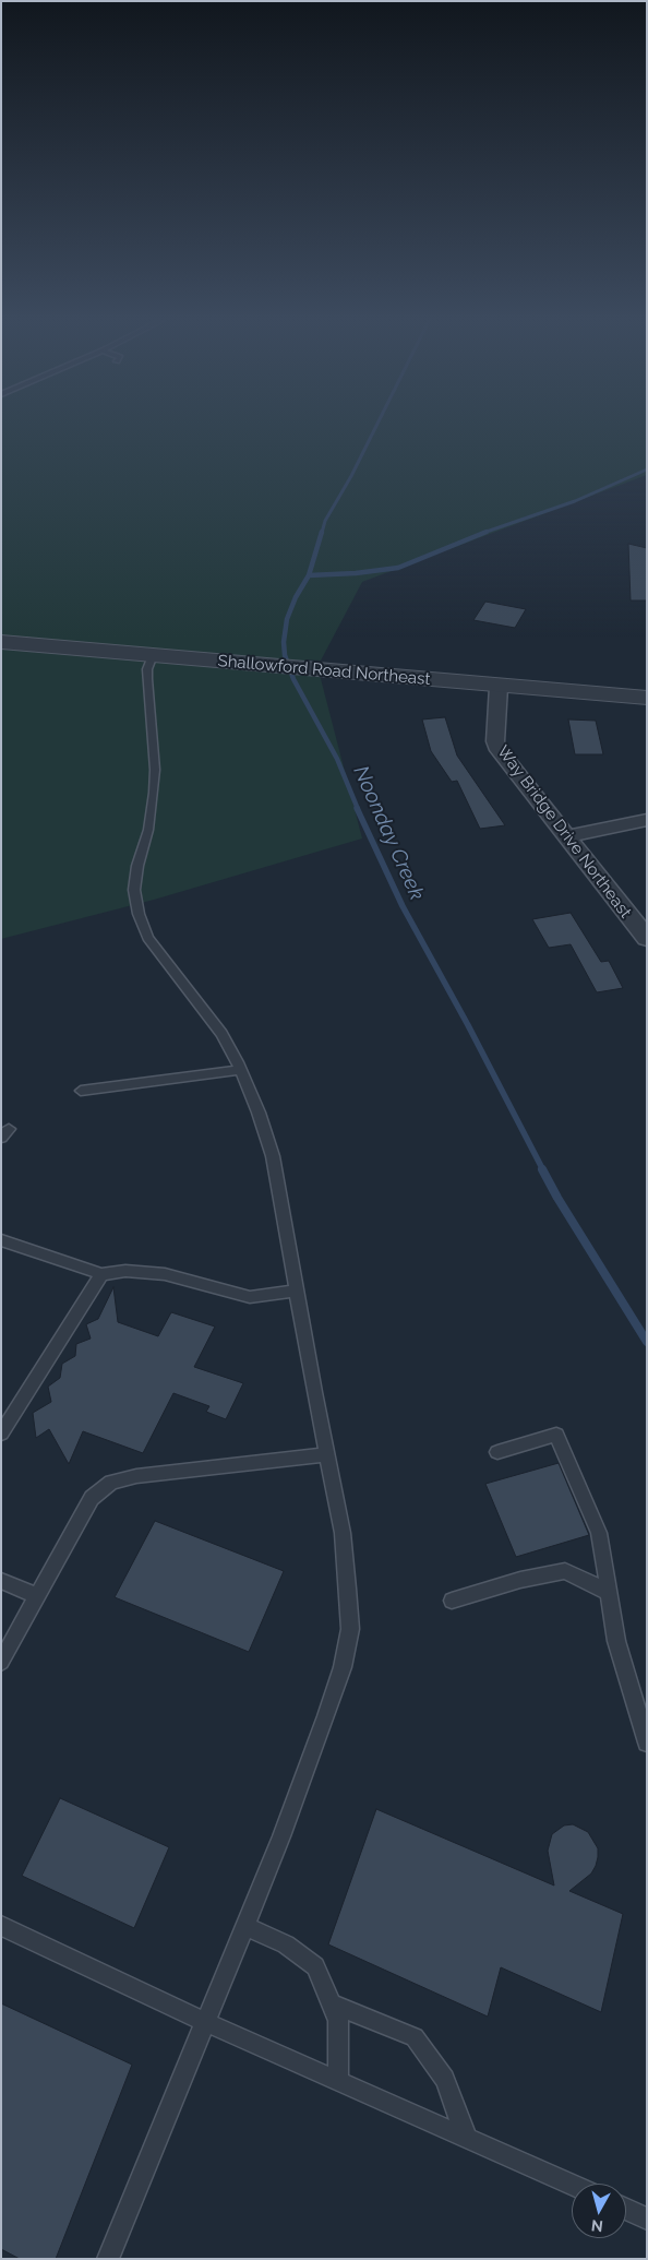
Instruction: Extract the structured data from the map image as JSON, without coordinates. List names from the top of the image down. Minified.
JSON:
{"streets":{"street":["Shallowford Road Northeast","Way Bridge Drive Northeast"]},"crossings":[["Shallowford Road Northeast","Way Bridge Drive Northeast"]],"water":["Noonday Creek"],"north":"bottom"}
